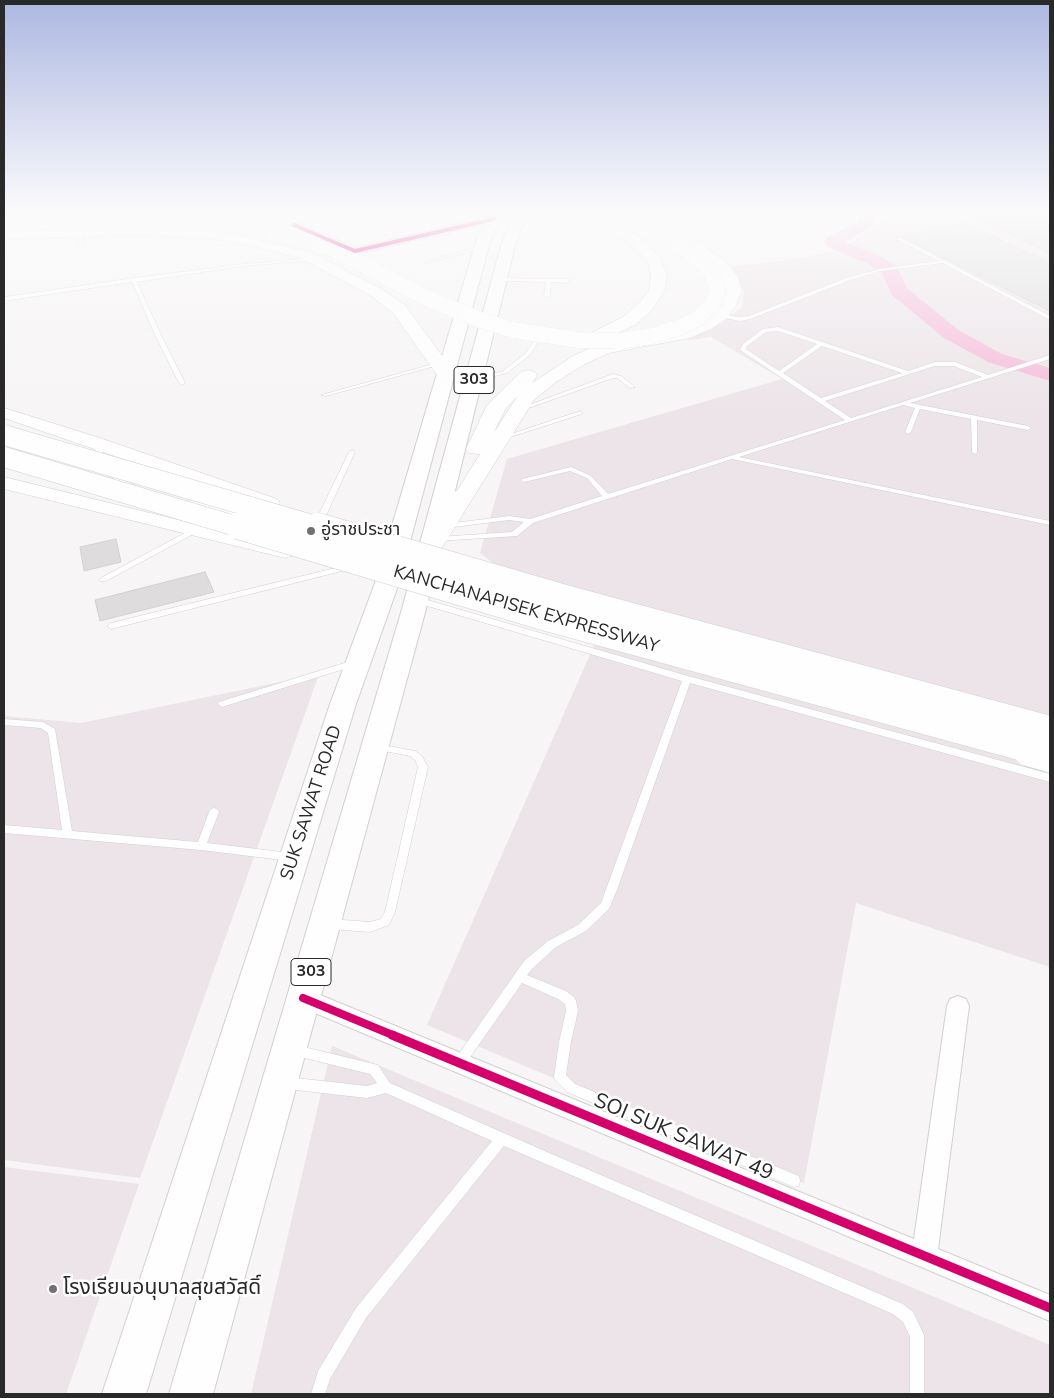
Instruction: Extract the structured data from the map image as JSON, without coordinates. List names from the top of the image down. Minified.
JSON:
{"streets":{"highway":["KANCHANAPISEK EXPRESSWAY"],"main road":["303","SUK SAWAT ROAD"],"street":["SOI SUK SAWAT 49"]},"crossings":[["SUK SAWAT ROAD","SOI SUK SAWAT 49"]],"places":["อู่ราชประชา","โรงเรียนอนุบาลสุขสวัสดิ์"]}
